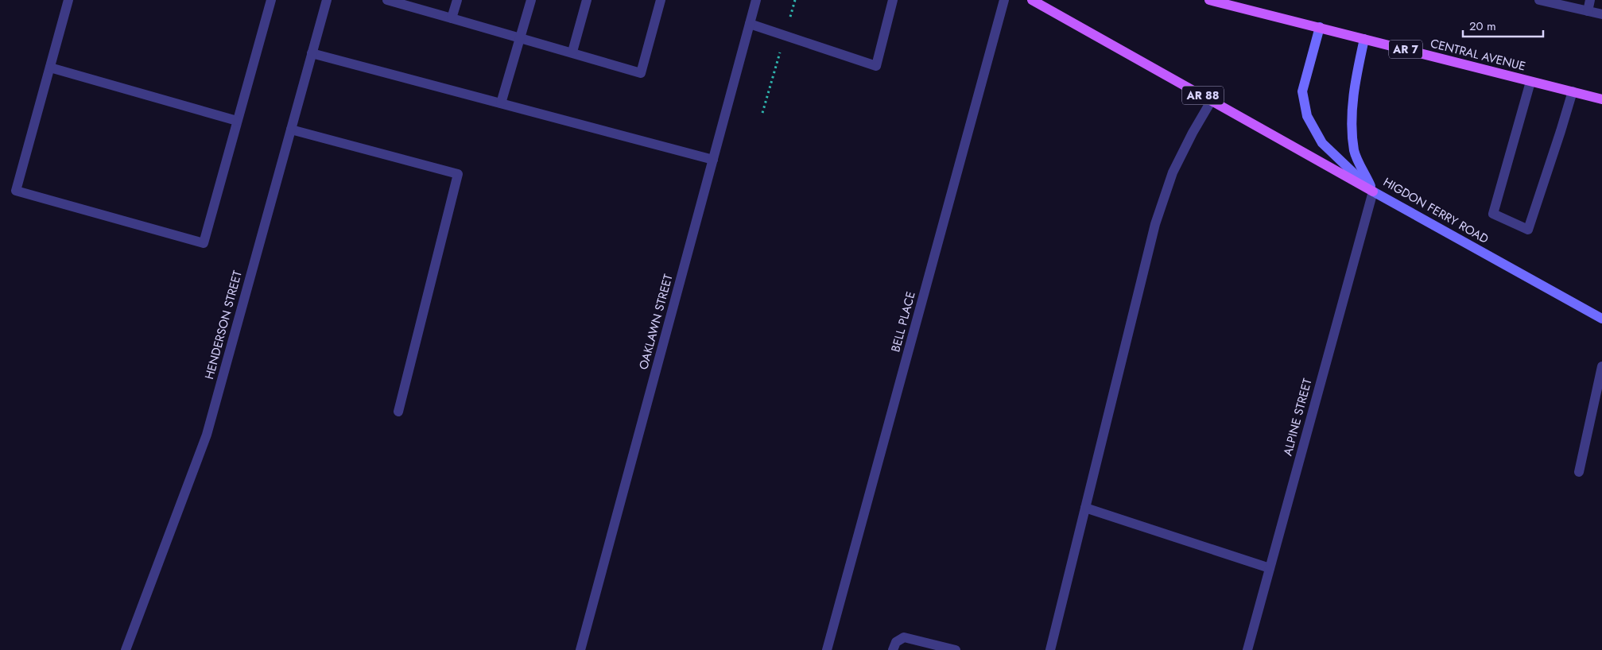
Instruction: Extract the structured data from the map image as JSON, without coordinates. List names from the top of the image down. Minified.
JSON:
{"streets":{"main road":["AR 7","CENTRAL AVENUE","AR 88","HIGDON FERRY ROAD"],"street":["OAKLAWN STREET","BELL PLACE","HENDERSON STREET","ALPINE STREET"]},"crossings":[["CENTRAL AVENUE","HIGDON FERRY ROAD"],["AR 88","HIGDON FERRY ROAD"],["AR 88","ALPINE STREET"],["HIGDON FERRY ROAD","ALPINE STREET"]],"scale_bar":"20 m"}
